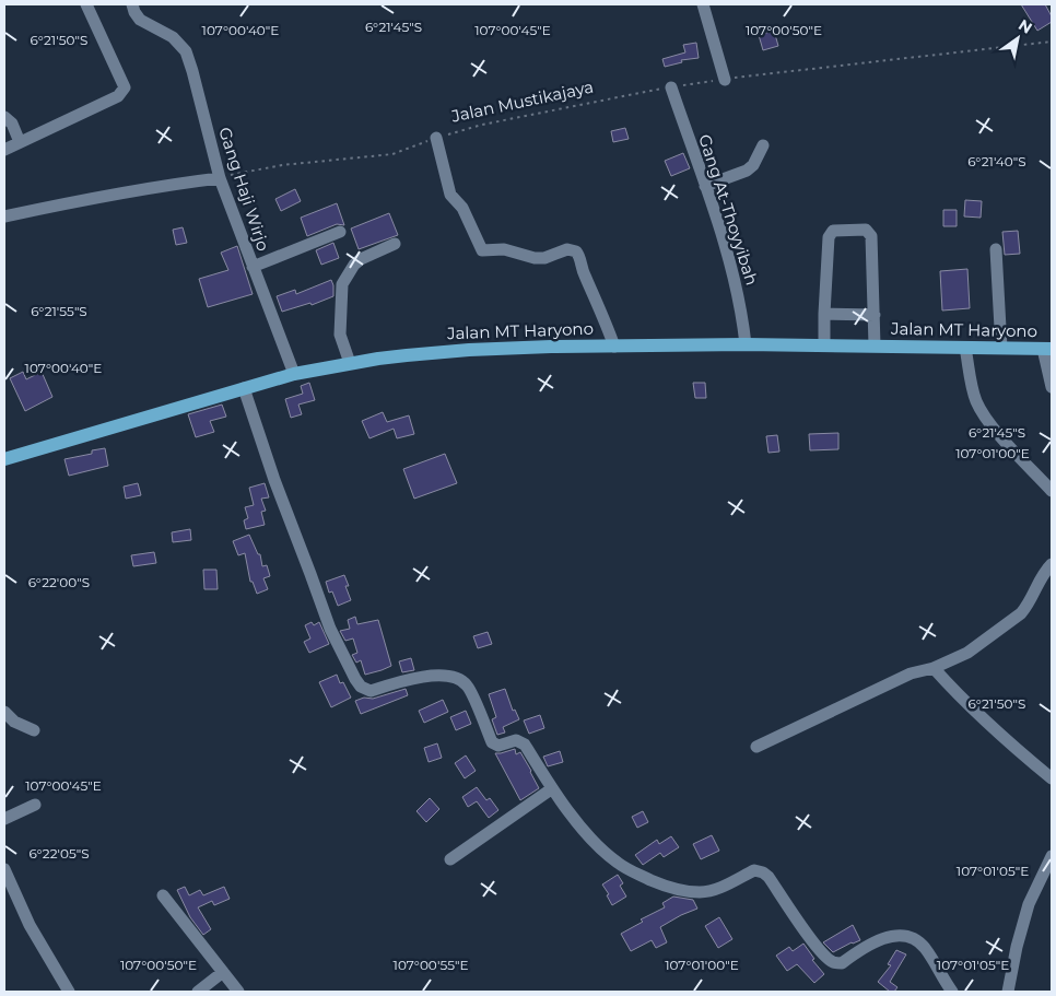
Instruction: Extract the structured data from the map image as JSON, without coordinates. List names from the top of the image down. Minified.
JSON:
{"streets":{"main road":["Jalan MT Haryono"],"street":["Gang Haji Wirjo","Gang At-Thoyyibah"],"path":["Jalan Mustikajaya"]},"crossings":[["Jalan Mustikajaya","Gang Haji Wirjo"],["Jalan Mustikajaya","Gang At-Thoyyibah"],["Gang Haji Wirjo","Jalan MT Haryono"],["Gang At-Thoyyibah","Jalan MT Haryono"]],"north":"top right","coordinates":["6°21'45\"S","107°00'45\"E","107°00'40\"E","107°00'50\"E","6°21'50\"S","6°21'40\"S","6°21'55\"S","107°01'00\"E","6°22'00\"S","6°22'05\"S","107°01'05\"E","107°00'55\"E"]}
